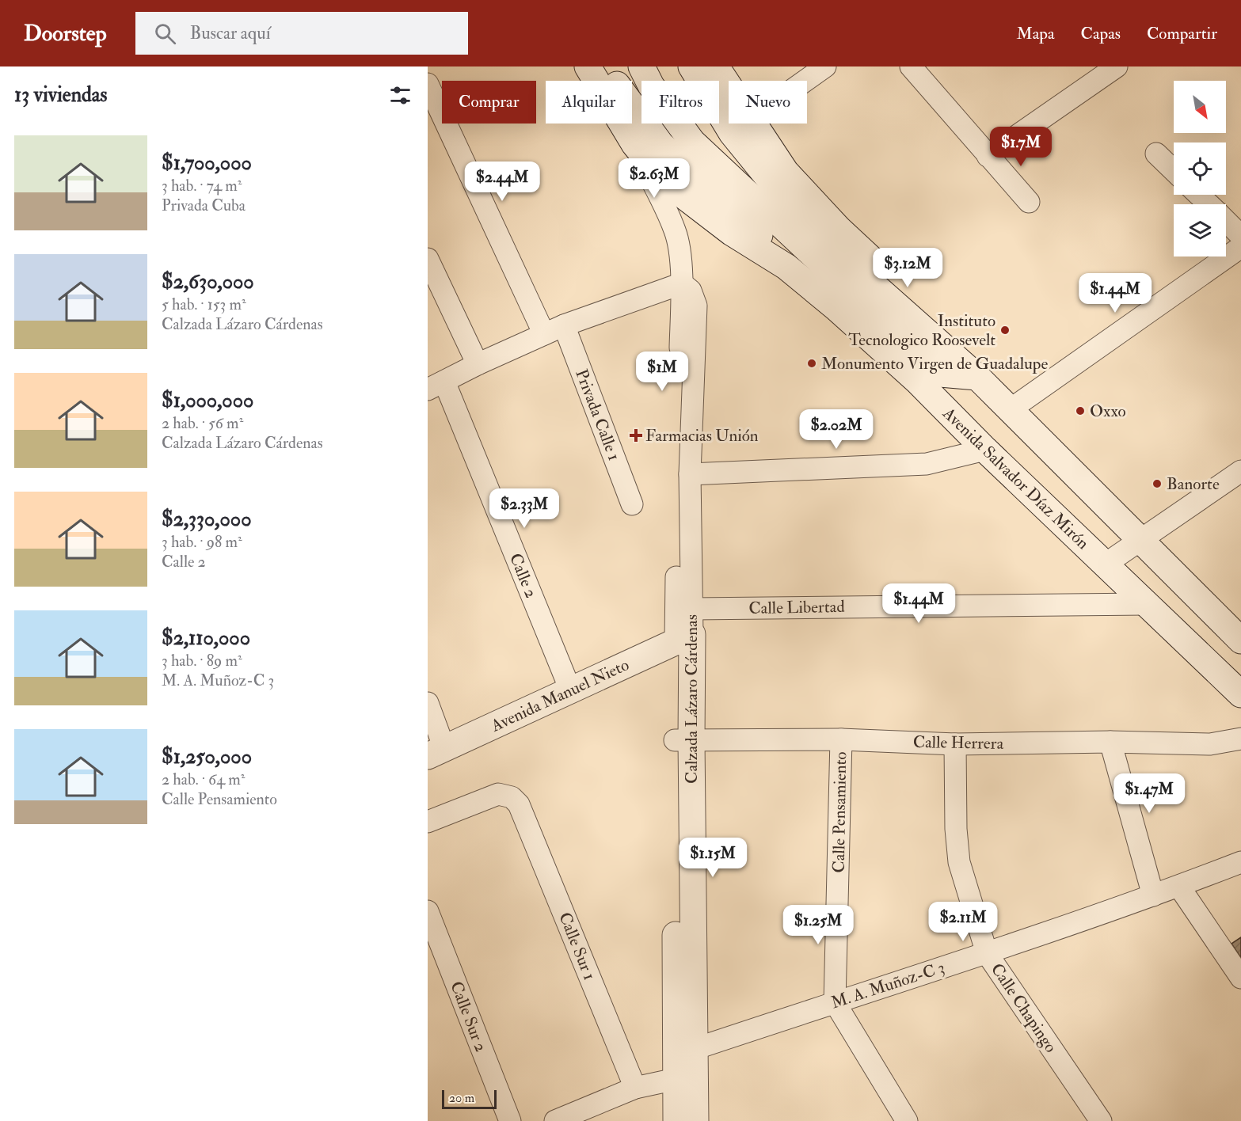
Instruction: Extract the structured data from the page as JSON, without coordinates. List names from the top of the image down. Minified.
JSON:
{"streets":{"main road":["Avenida Salvador Díaz Mirón","Avenida Manuel Nieto","Calzada Lázaro Cárdenas"],"street":["Privada Calle 1","Calle 2","Calle Libertad","Calle Herrera","Calle Pensamiento","Calle Sur 1","M. A. Muñoz-C 3","Calle Chapingo","Calle Sur 2"]},"crossings":[["Avenida Salvador Díaz Mirón","Calle Libertad"],["Avenida Salvador Díaz Mirón","Calzada Lázaro Cárdenas"],["Calle 2","Avenida Manuel Nieto"],["Calle Libertad","Calzada Lázaro Cárdenas"],["Avenida Manuel Nieto","Calzada Lázaro Cárdenas"],["Calzada Lázaro Cárdenas","Calle Herrera"],["Calzada Lázaro Cárdenas","M. A. Muñoz-C 3"],["Calle Herrera","Calle Pensamiento"],["Calle Herrera","Calle Chapingo"],["Calle Pensamiento","M. A. Muñoz-C 3"],["M. A. Muñoz-C 3","Calle Chapingo"]],"places":{"other":["Instituto Tecnologico Roosevelt","Monumento Virgen de Guadalupe","Oxxo","Banorte"],"health":["Farmacias Unión"]},"scale_bar":"20 m","north":"bottom right","page":{"header":"Doorstep","search":"Buscar aquí","nav":["Mapa","Capas","Compartir"],"heading":"13 viviendas","chip":["Comprar","Alquilar","Filtros","Nuevo"],"list":[{"name":"$1,700,000","note":"3 hab. · 74 m² · Privada Cuba"},{"name":"$2,630,000","note":"5 hab. · 153 m² · Calzada Lázaro Cárdenas"},{"name":"$1,000,000","note":"2 hab. · 56 m² · Calzada Lázaro Cárdenas"},{"name":"$2,330,000","note":"3 hab. · 98 m² · Calle 2"},{"name":"$2,110,000","note":"3 hab. · 89 m² · M. A. Muñoz-C 3"},{"name":"$1,250,000","note":"2 hab. · 64 m² · Calle Pensamiento"}],"price":["$1.7M","$2.63M","$2.44M","$3.12M","$1.44M","$1M","$2.02M","$2.33M","$1.44M","$1.47M","$1.15M","$2.11M","$1.25M"],"scale":"20 m"}}
